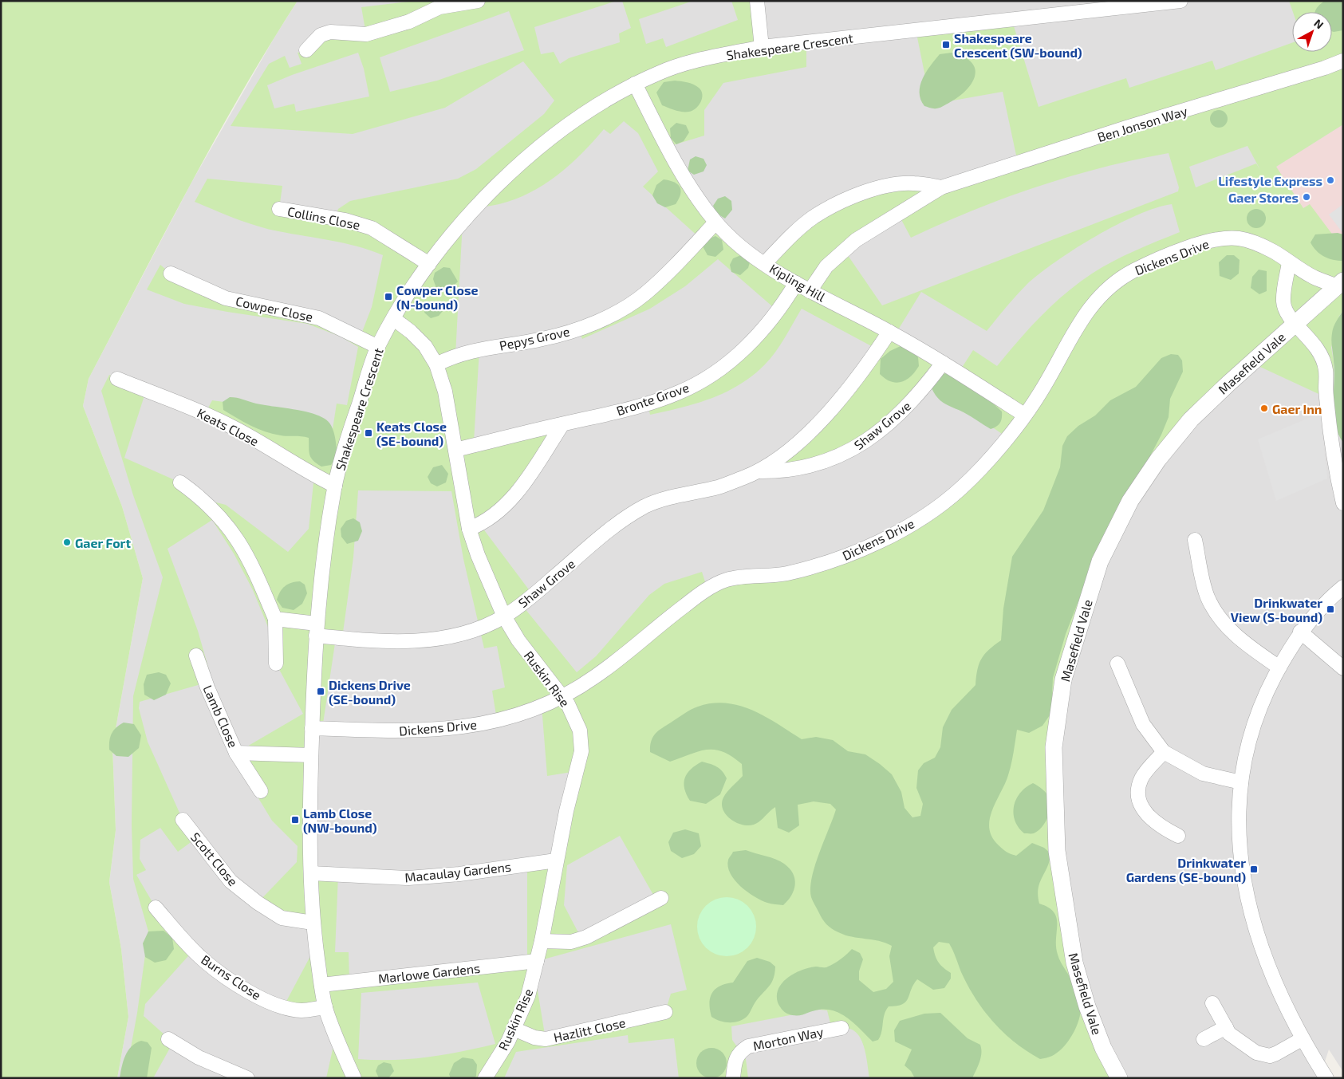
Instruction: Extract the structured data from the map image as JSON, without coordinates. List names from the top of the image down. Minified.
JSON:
{"streets":{"street":["Shakespeare Crescent","Ben Jonson Way","Collins Close","Dickens Drive","Kipling Hill","Cowper Close","Pepys Grove","Masefield Vale","Bronte Grove","Shaw Grove","Keats Close","Ruskin Rise","Lamb Close","Scott Close","Macaulay Gardens","Marlowe Gardens","Burns Close","Hazlitt Close","Morton Way"]},"crossings":[["Shakespeare Crescent","Collins Close"],["Shakespeare Crescent","Dickens Drive"],["Shakespeare Crescent","Kipling Hill"],["Shakespeare Crescent","Cowper Close"],["Shakespeare Crescent","Shaw Grove"],["Shakespeare Crescent","Keats Close"],["Shakespeare Crescent","Ruskin Rise"],["Shakespeare Crescent","Lamb Close"],["Shakespeare Crescent","Scott Close"],["Shakespeare Crescent","Macaulay Gardens"],["Shakespeare Crescent","Marlowe Gardens"],["Shakespeare Crescent","Burns Close"],["Ben Jonson Way","Kipling Hill"],["Dickens Drive","Kipling Hill"],["Dickens Drive","Masefield Vale"],["Dickens Drive","Ruskin Rise"],["Kipling Hill","Pepys Grove"],["Kipling Hill","Bronte Grove"],["Kipling Hill","Shaw Grove"],["Pepys Grove","Ruskin Rise"],["Bronte Grove","Ruskin Rise"],["Shaw Grove","Ruskin Rise"],["Ruskin Rise","Macaulay Gardens"],["Ruskin Rise","Marlowe Gardens"],["Ruskin Rise","Hazlitt Close"]],"places":{"transit":["Shakespeare Crescent (SW-bound)","Cowper Close (N-bound)","Keats Close (SE-bound)","Drinkwater View (S-bound)","Dickens Drive (SE-bound)","Lamb Close (NW-bound)","Drinkwater Gardens (SE-bound)"],"other":["Lifestyle Express","Gaer Stores","Gaer Inn","Gaer Fort"]},"north":"top right"}
